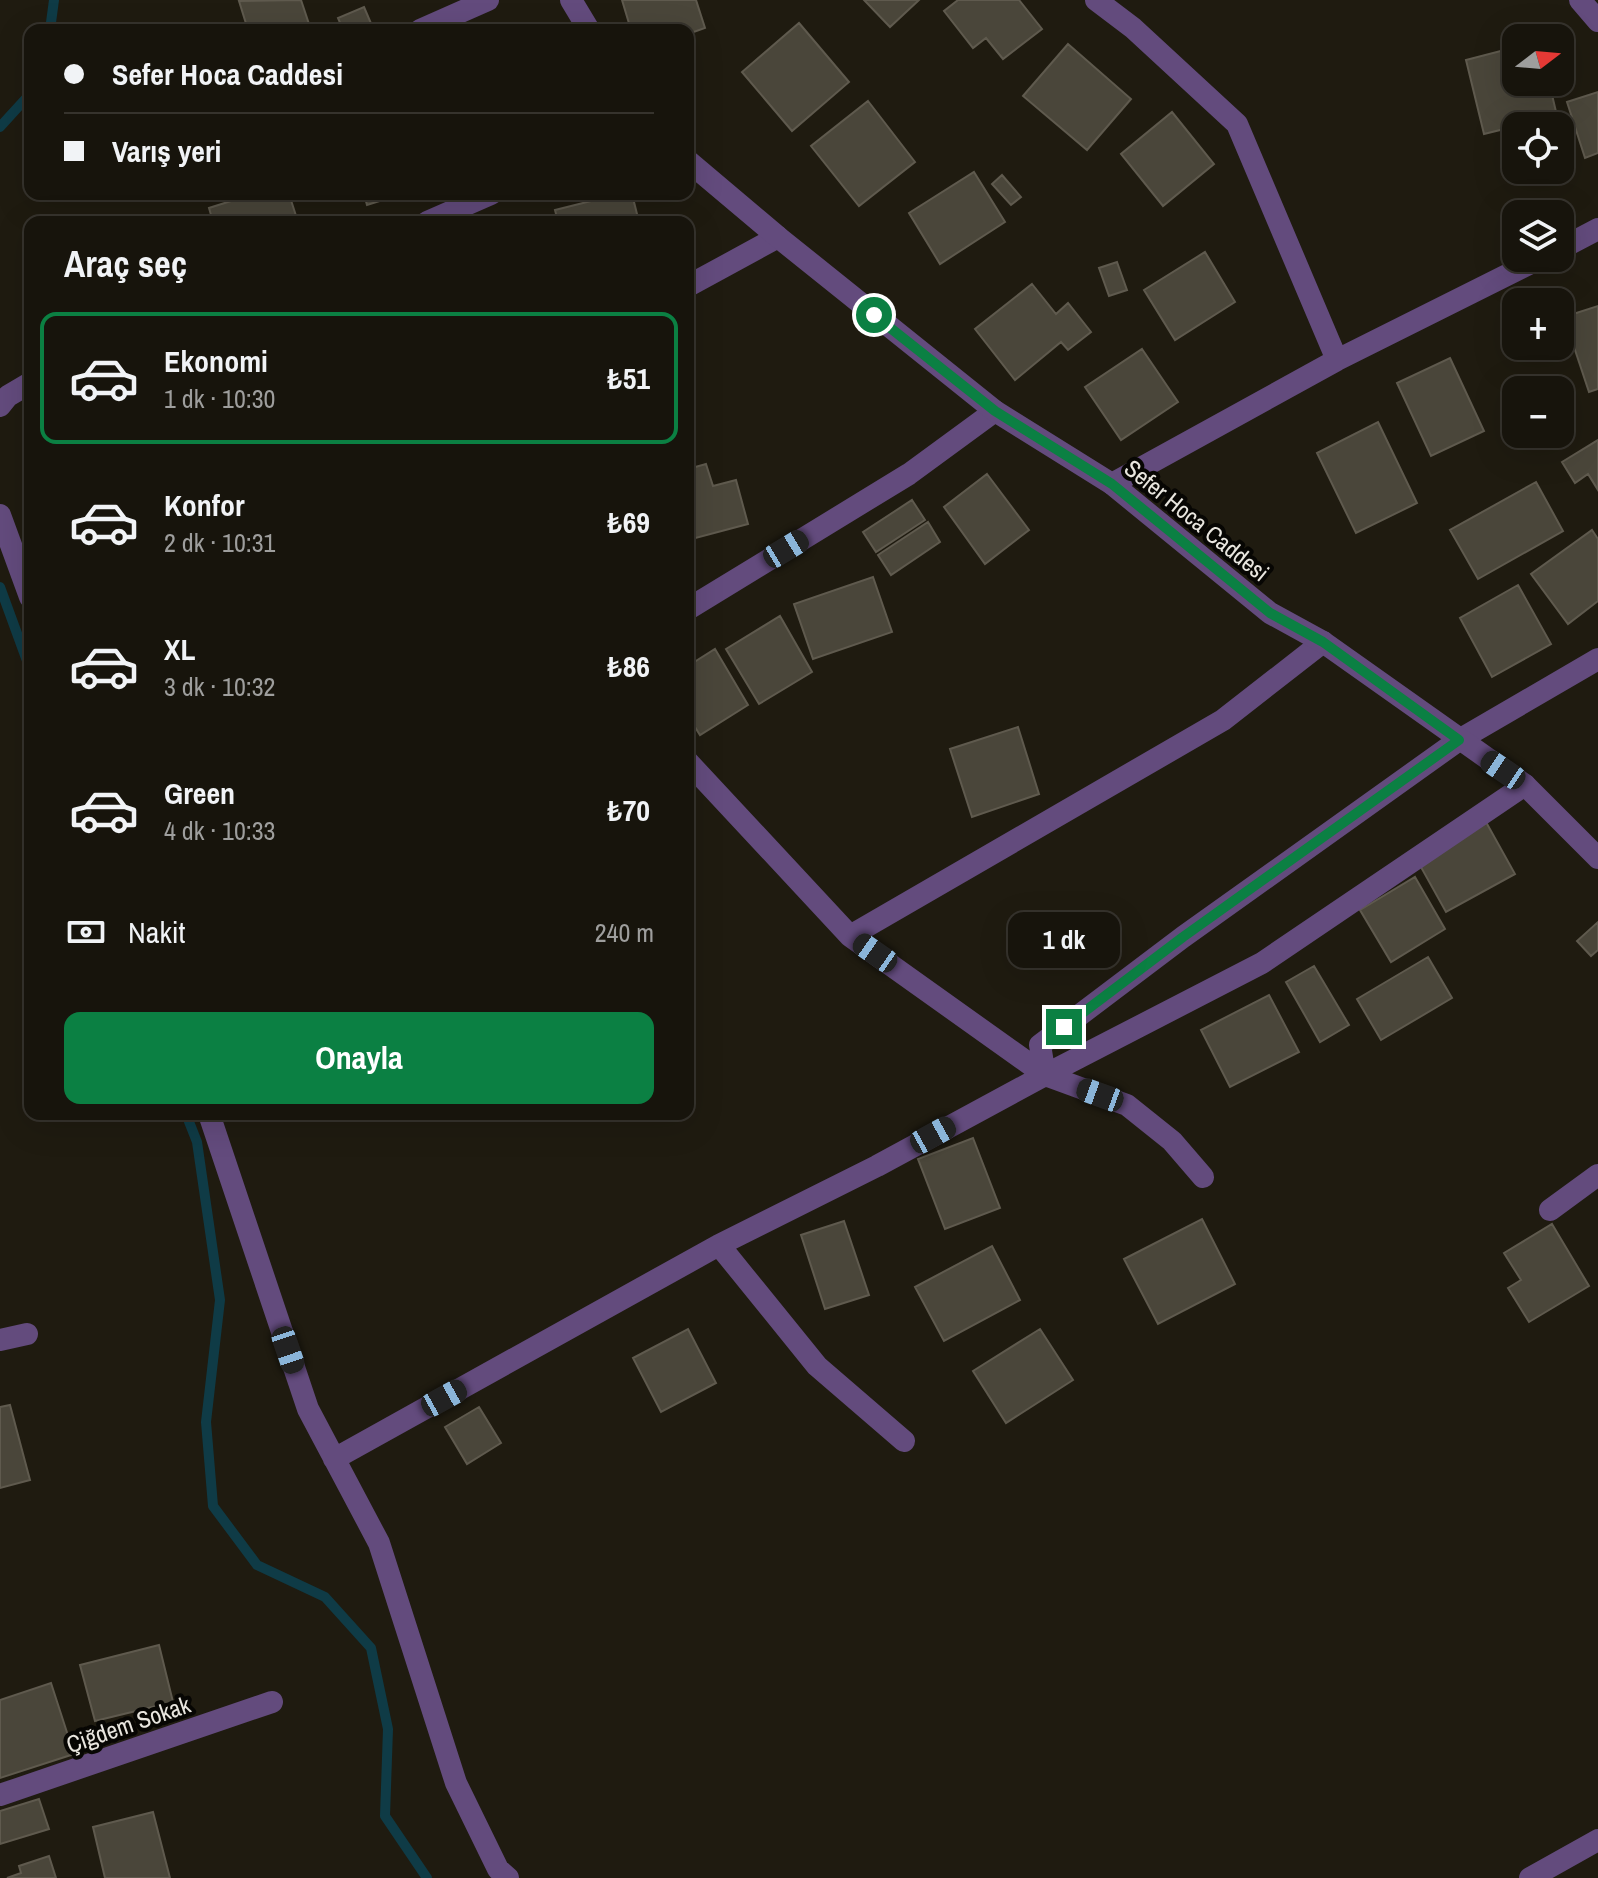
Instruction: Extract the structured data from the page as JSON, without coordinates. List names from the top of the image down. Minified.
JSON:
{"streets":{"street":["Sefer Hoca Caddesi","Çiğdem Sokak"]},"north":"right","page":{"map_buttons":["+","−"],"banner":["Sefer Hoca Caddesi","Varış yeri"],"heading":"Araç seç","list":[{"name":"Ekonomi","note":"1 dk · 10:30","value":"₺51"},{"name":"Konfor","note":"2 dk · 10:31","value":"₺69"},{"name":"XL","note":"3 dk · 10:32","value":"₺86"},{"name":"Green","note":"4 dk · 10:33","value":"₺70"}],"pay":["Nakit","240 m"],"bubble":"1 dk","buttons":"Onayla"}}
